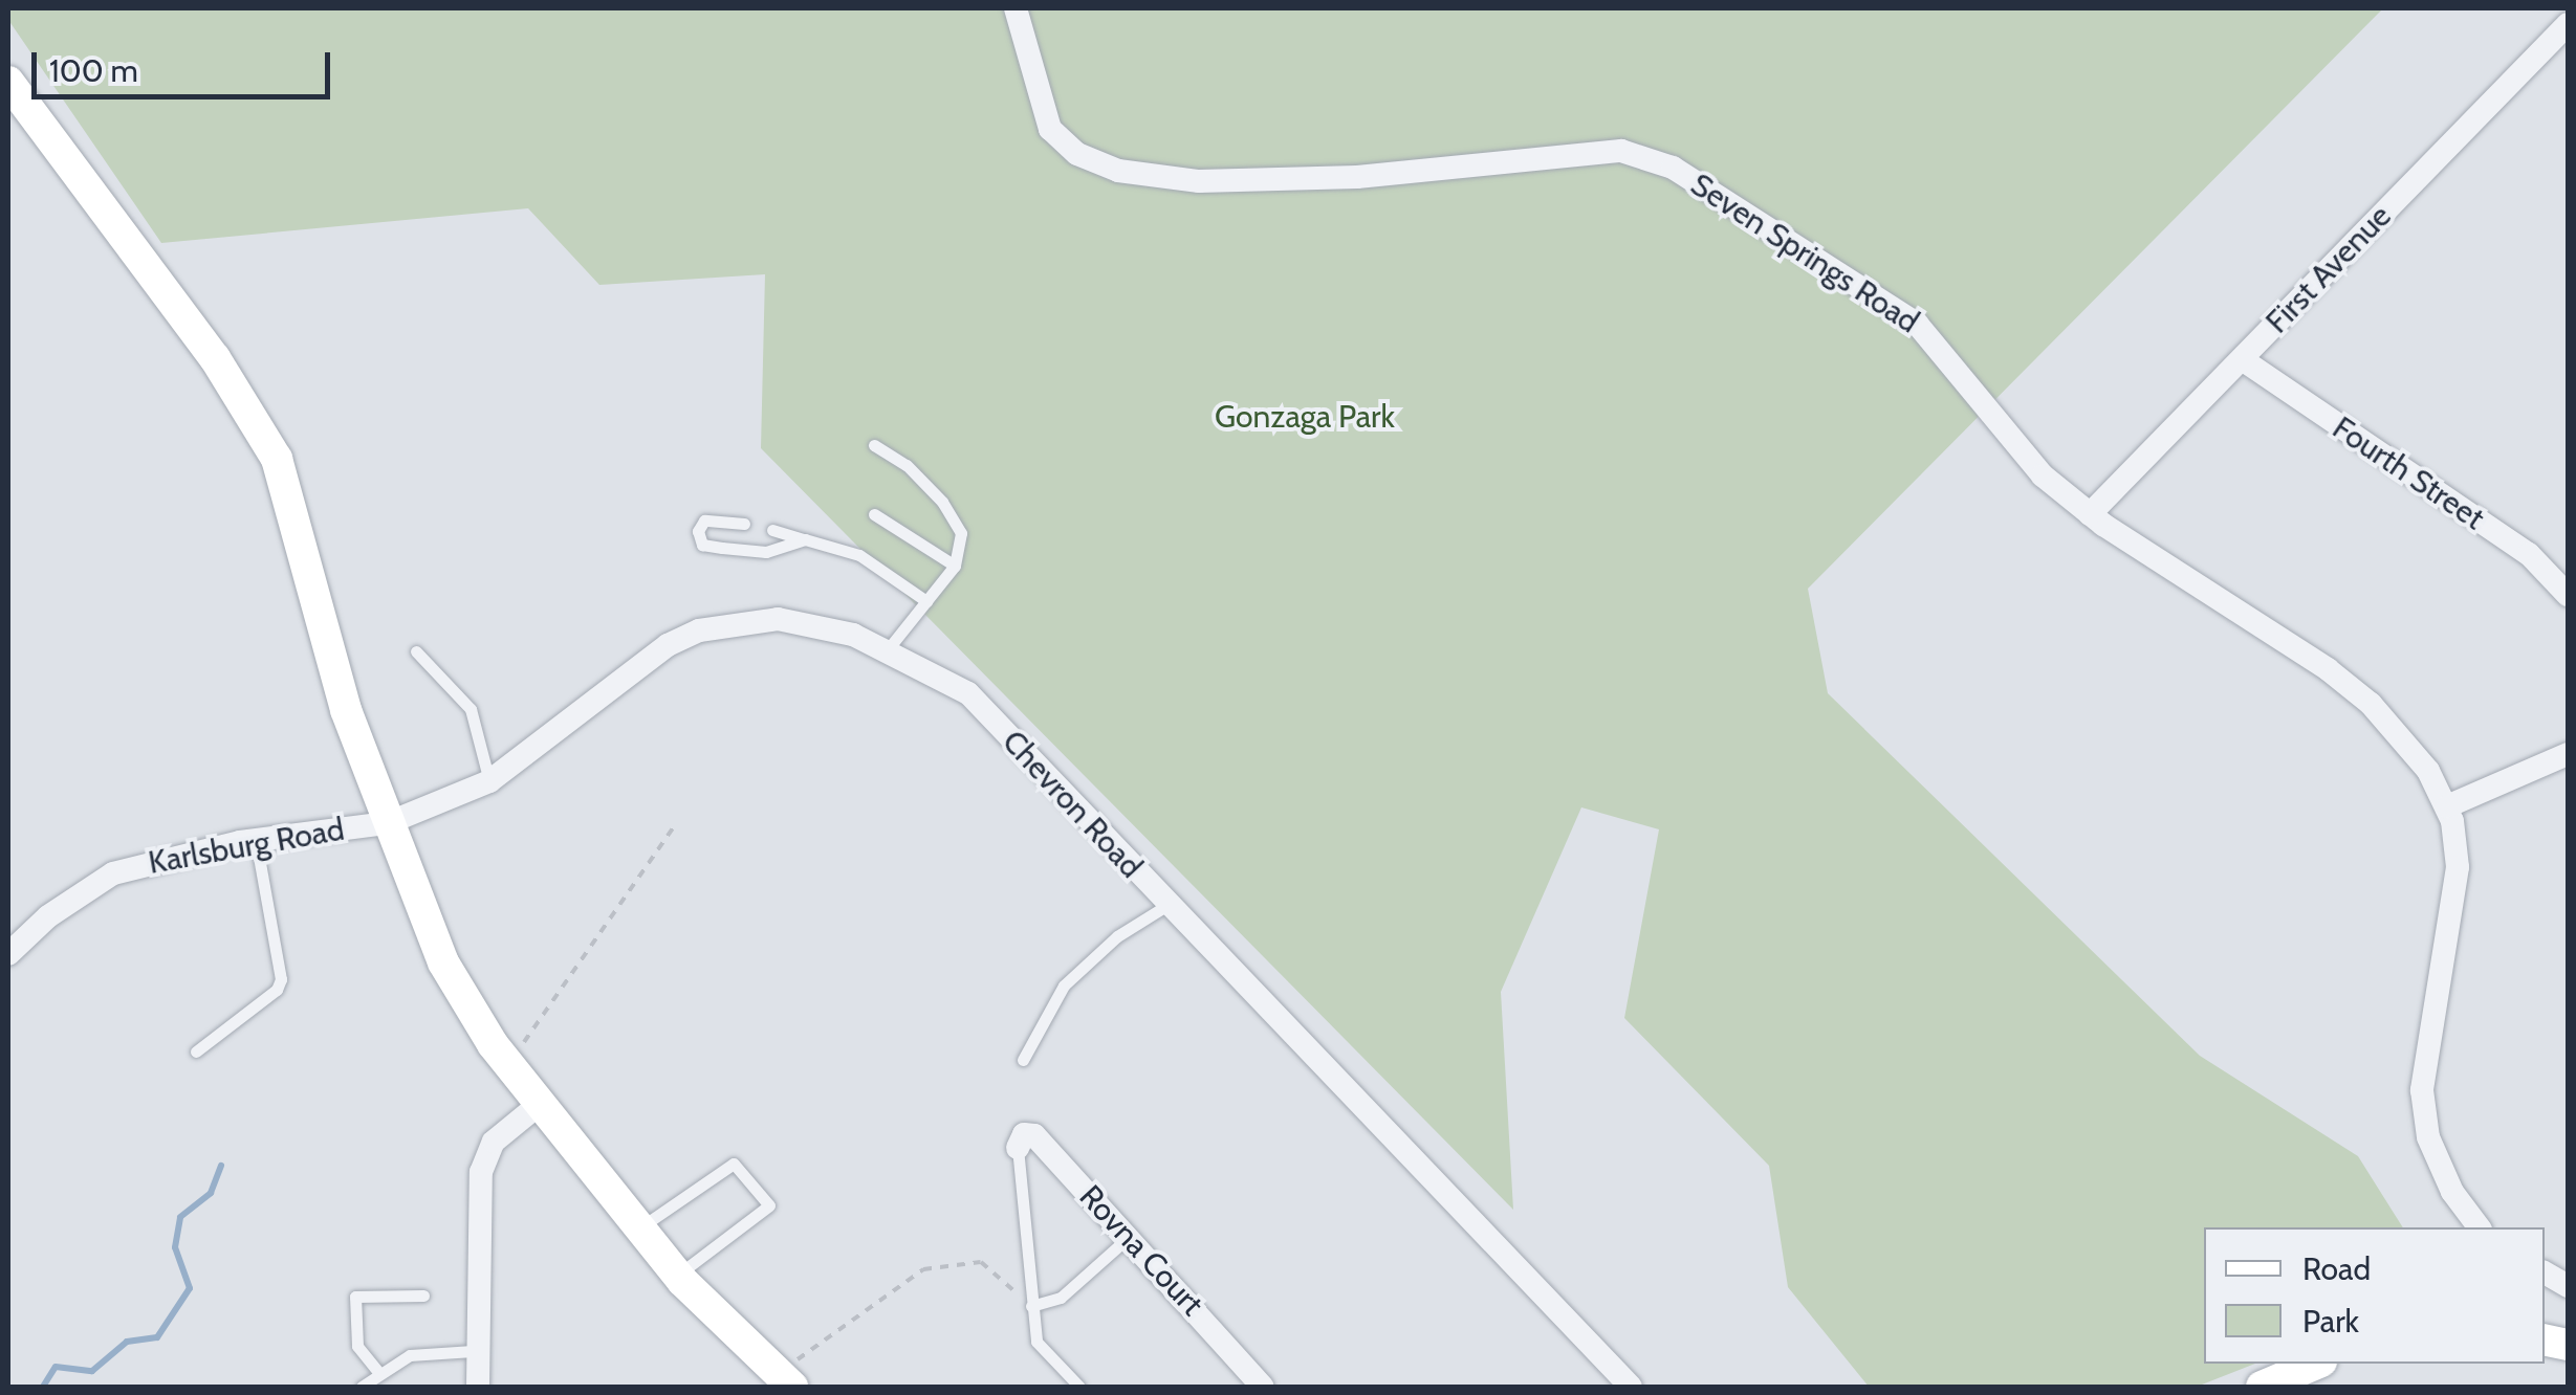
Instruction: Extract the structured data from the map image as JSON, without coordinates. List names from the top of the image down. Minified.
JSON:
{"streets":{"street":["Seven Springs Road","First Avenue","Fourth Street","Chevron Road","Karlsburg Road","Rovna Court"]},"crossings":[["Seven Springs Road","First Avenue"],["First Avenue","Fourth Street"],["Chevron Road","Karlsburg Road"]],"parks":["Gonzaga Park"],"legend":["Road","Park"],"scale_bar":"100 m"}
